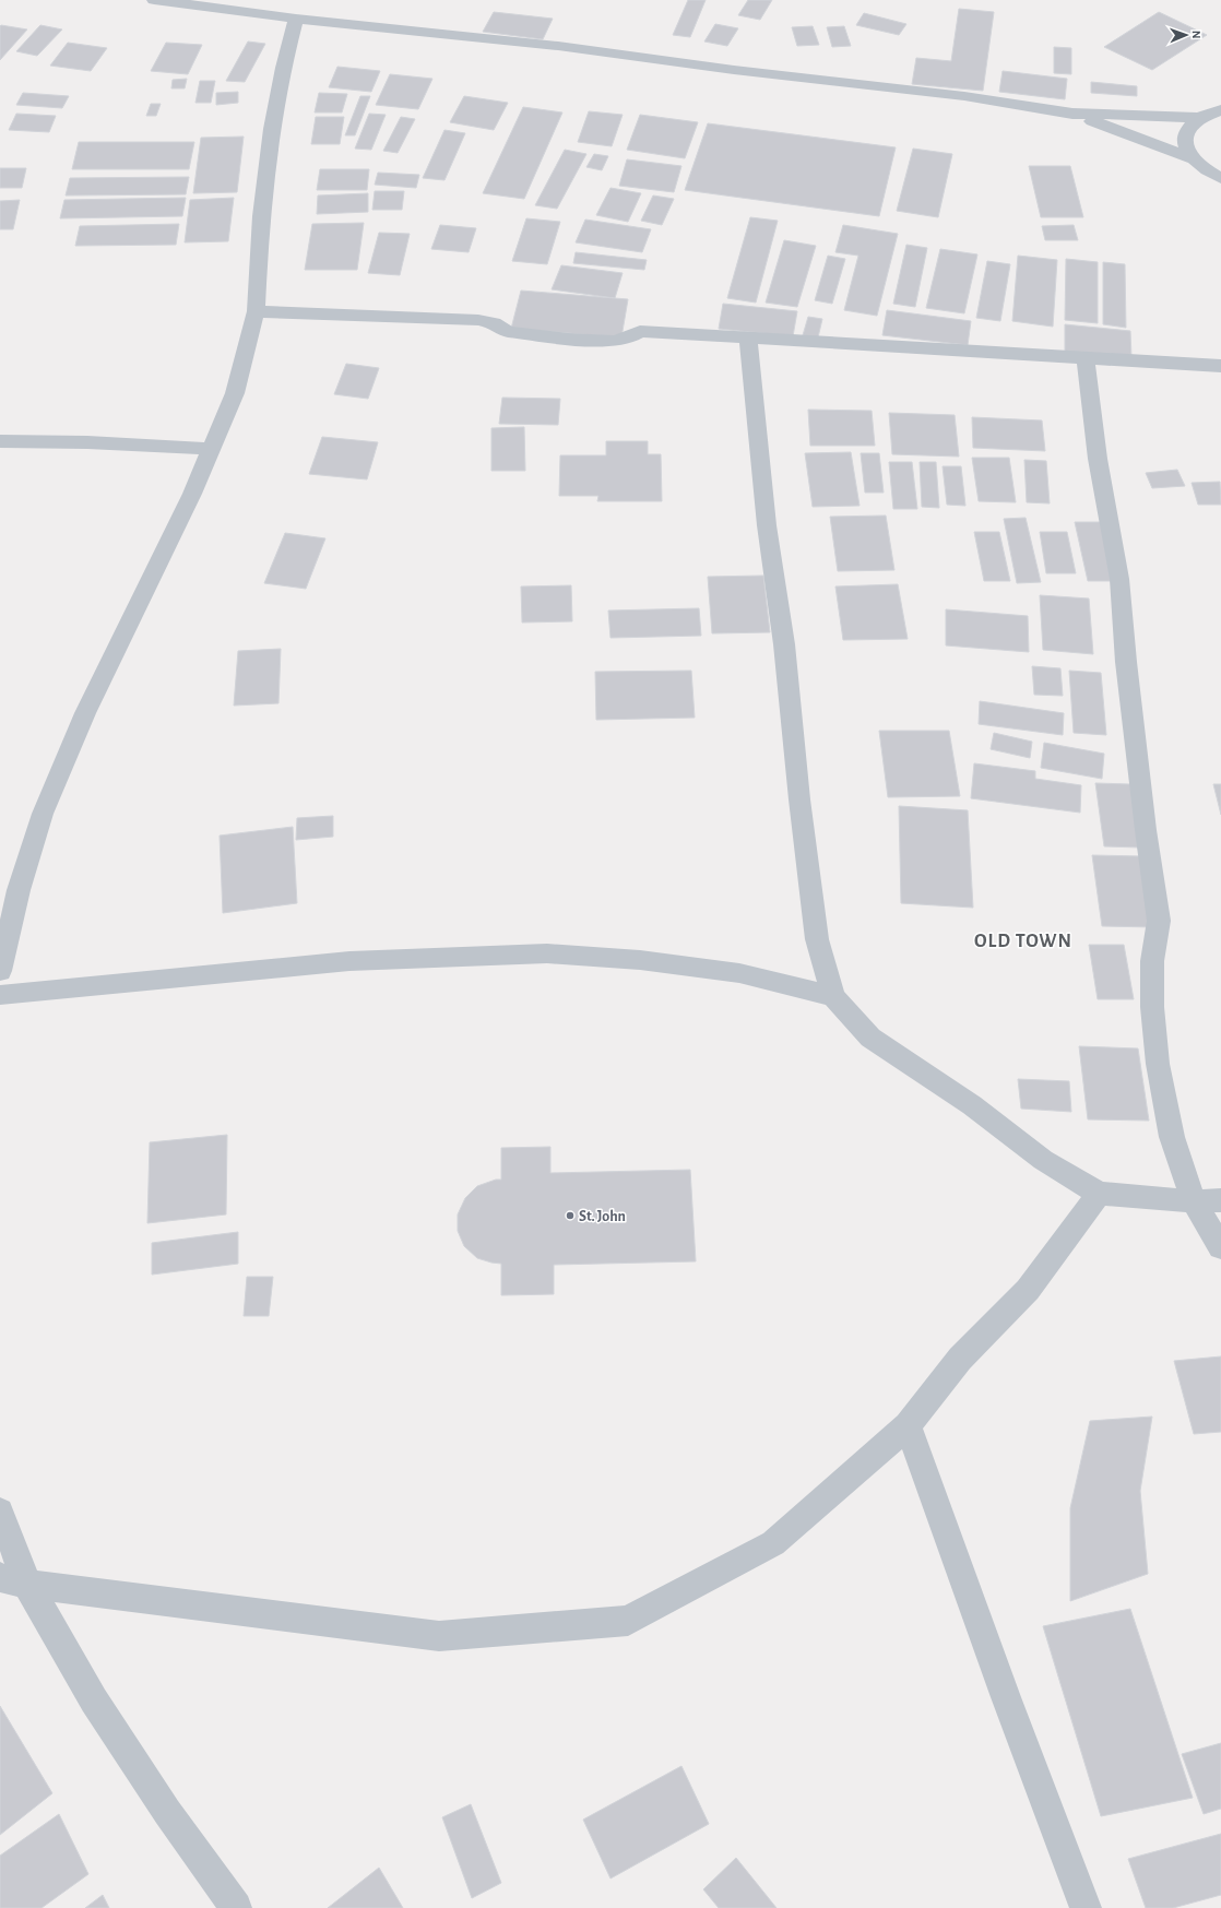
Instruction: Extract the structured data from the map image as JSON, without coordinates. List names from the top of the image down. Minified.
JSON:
{"districts":["OLD TOWN"],"places":["St. John"],"north":"right"}
